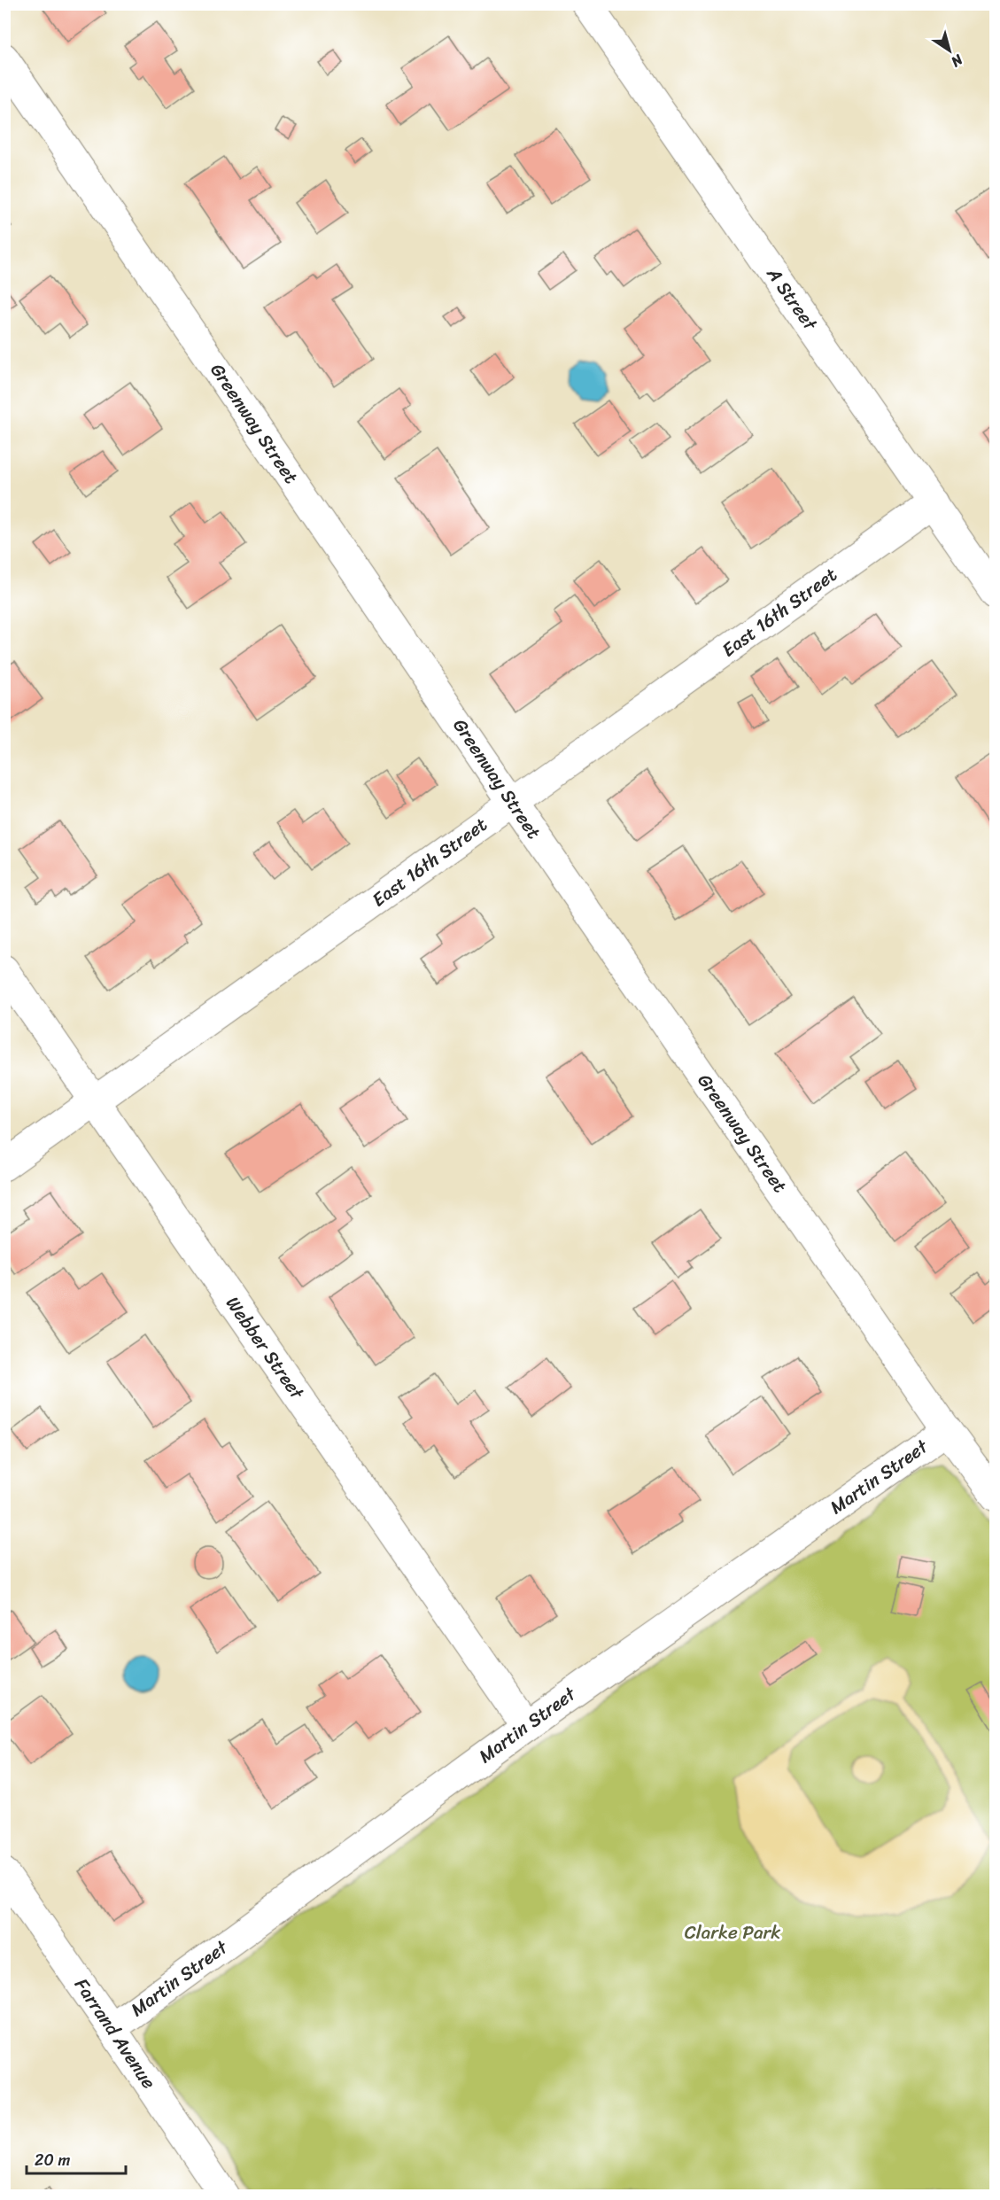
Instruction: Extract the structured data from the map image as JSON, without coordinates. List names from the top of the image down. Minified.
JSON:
{"streets":{"street":["A Street","Greenway Street","East 16th Street","Webber Street","Martin Street","Farrand Avenue"]},"crossings":[["A Street","East 16th Street"],["Greenway Street","East 16th Street"],["Greenway Street","Martin Street"],["East 16th Street","Webber Street"],["Webber Street","Martin Street"],["Martin Street","Farrand Avenue"]],"parks":["Clarke Park"],"scale_bar":"20 m","north":"bottom right"}
